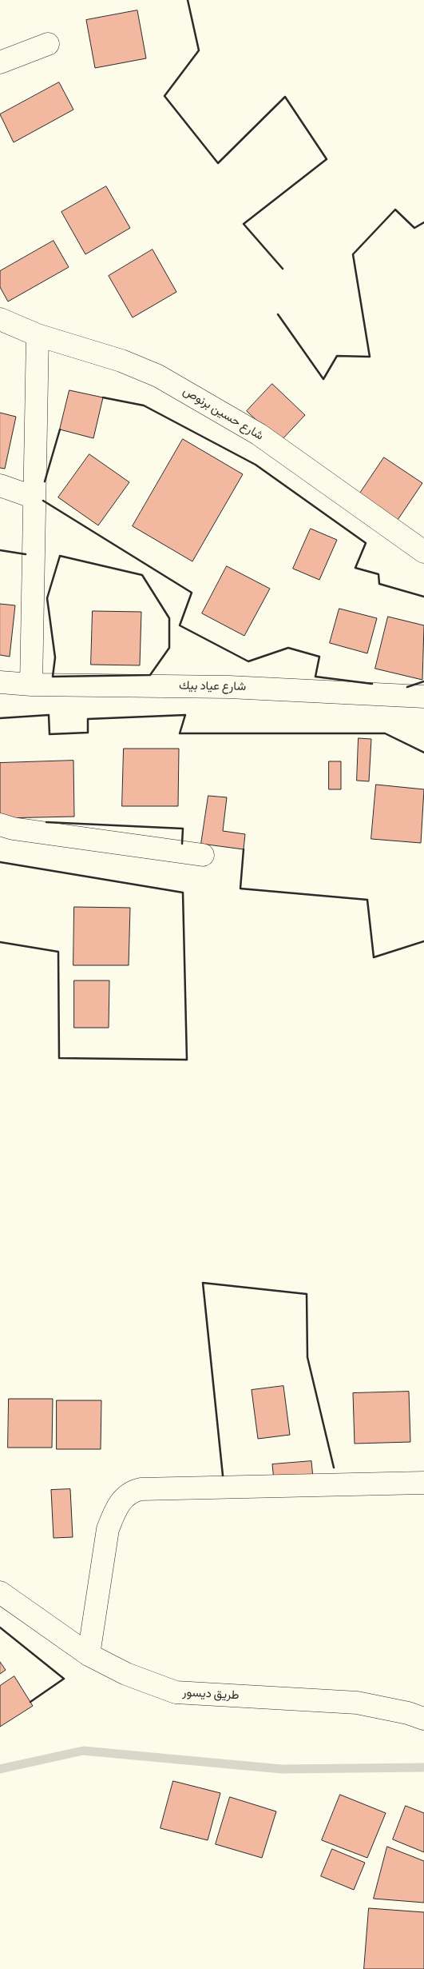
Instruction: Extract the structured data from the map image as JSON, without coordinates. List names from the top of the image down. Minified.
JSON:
{"streets":{"street":["شارع حسين برنوص","شارع عياد بيك","طريق ديسور"]}}
